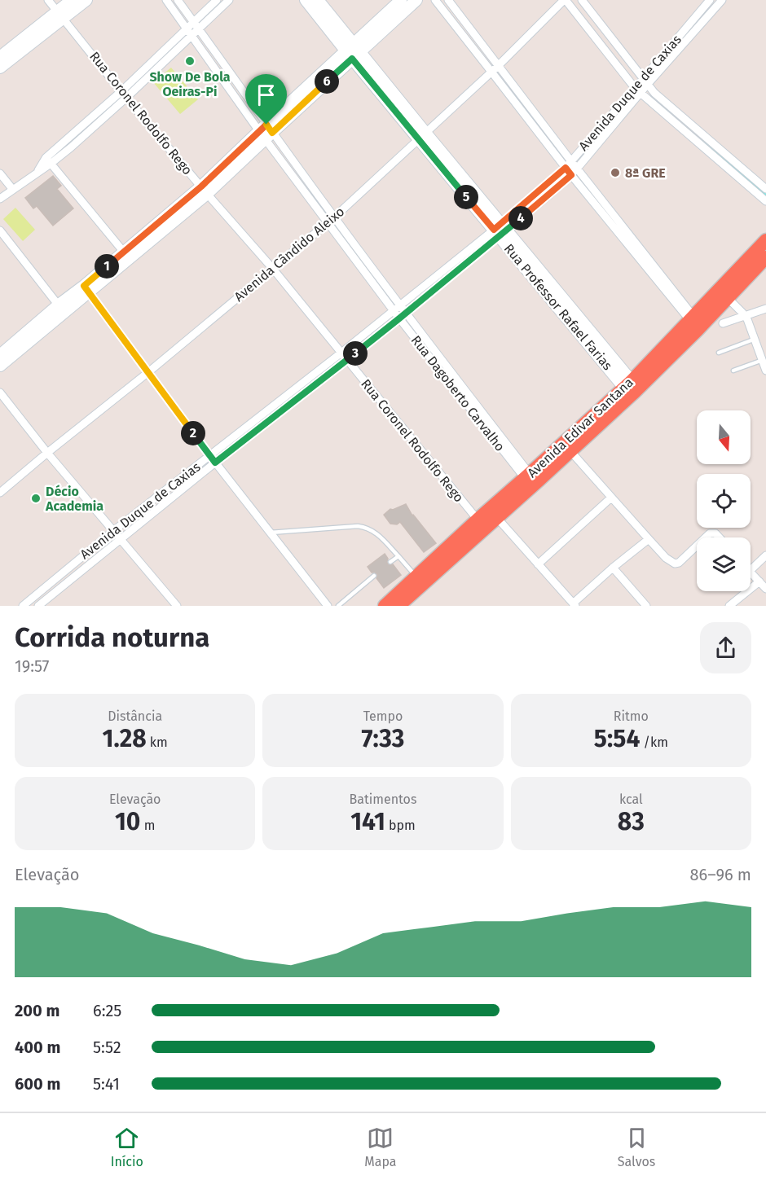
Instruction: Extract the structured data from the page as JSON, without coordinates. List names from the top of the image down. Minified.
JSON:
{"streets":{"highway":["Avenida Edivar Santana"],"main road":["Rua Professor Rafael Farias"],"street":["Avenida Duque de Caxias","Rua Coronel Rodolfo Rego","Avenida Cândido Aleixo","Rua Dagoberto Carvalho"]},"crossings":[["Avenida Duque de Caxias","Rua Coronel Rodolfo Rego"],["Avenida Duque de Caxias","Rua Professor Rafael Farias"],["Avenida Duque de Caxias","Rua Dagoberto Carvalho"],["Rua Coronel Rodolfo Rego","Avenida Cândido Aleixo"],["Rua Coronel Rodolfo Rego","Avenida Edivar Santana"],["Avenida Cândido Aleixo","Rua Professor Rafael Farias"],["Avenida Cândido Aleixo","Rua Dagoberto Carvalho"],["Rua Professor Rafael Farias","Avenida Edivar Santana"],["Rua Dagoberto Carvalho","Avenida Edivar Santana"]],"places":["Show De Bola Oeiras-Pi","8ª GRE","Décio Academia"],"north":"bottom","page":{"pins":["6","5","4","1","3","2"],"heading":["Corrida noturna","19:57"],"stats":[["Distância","1.28 km"],["Tempo","7:33"],["Ritmo","5:54 /km"],["Elevação","10 m"],["Batimentos","141 bpm"],["kcal","83"]],"chart":["Elevação","86–96 m"],"list":[{"name":"200 m","note":"6:25"},{"name":"400 m","note":"5:52"},{"name":"600 m","note":"5:41"}],"tabs":["Início","Mapa","Salvos"]}}
